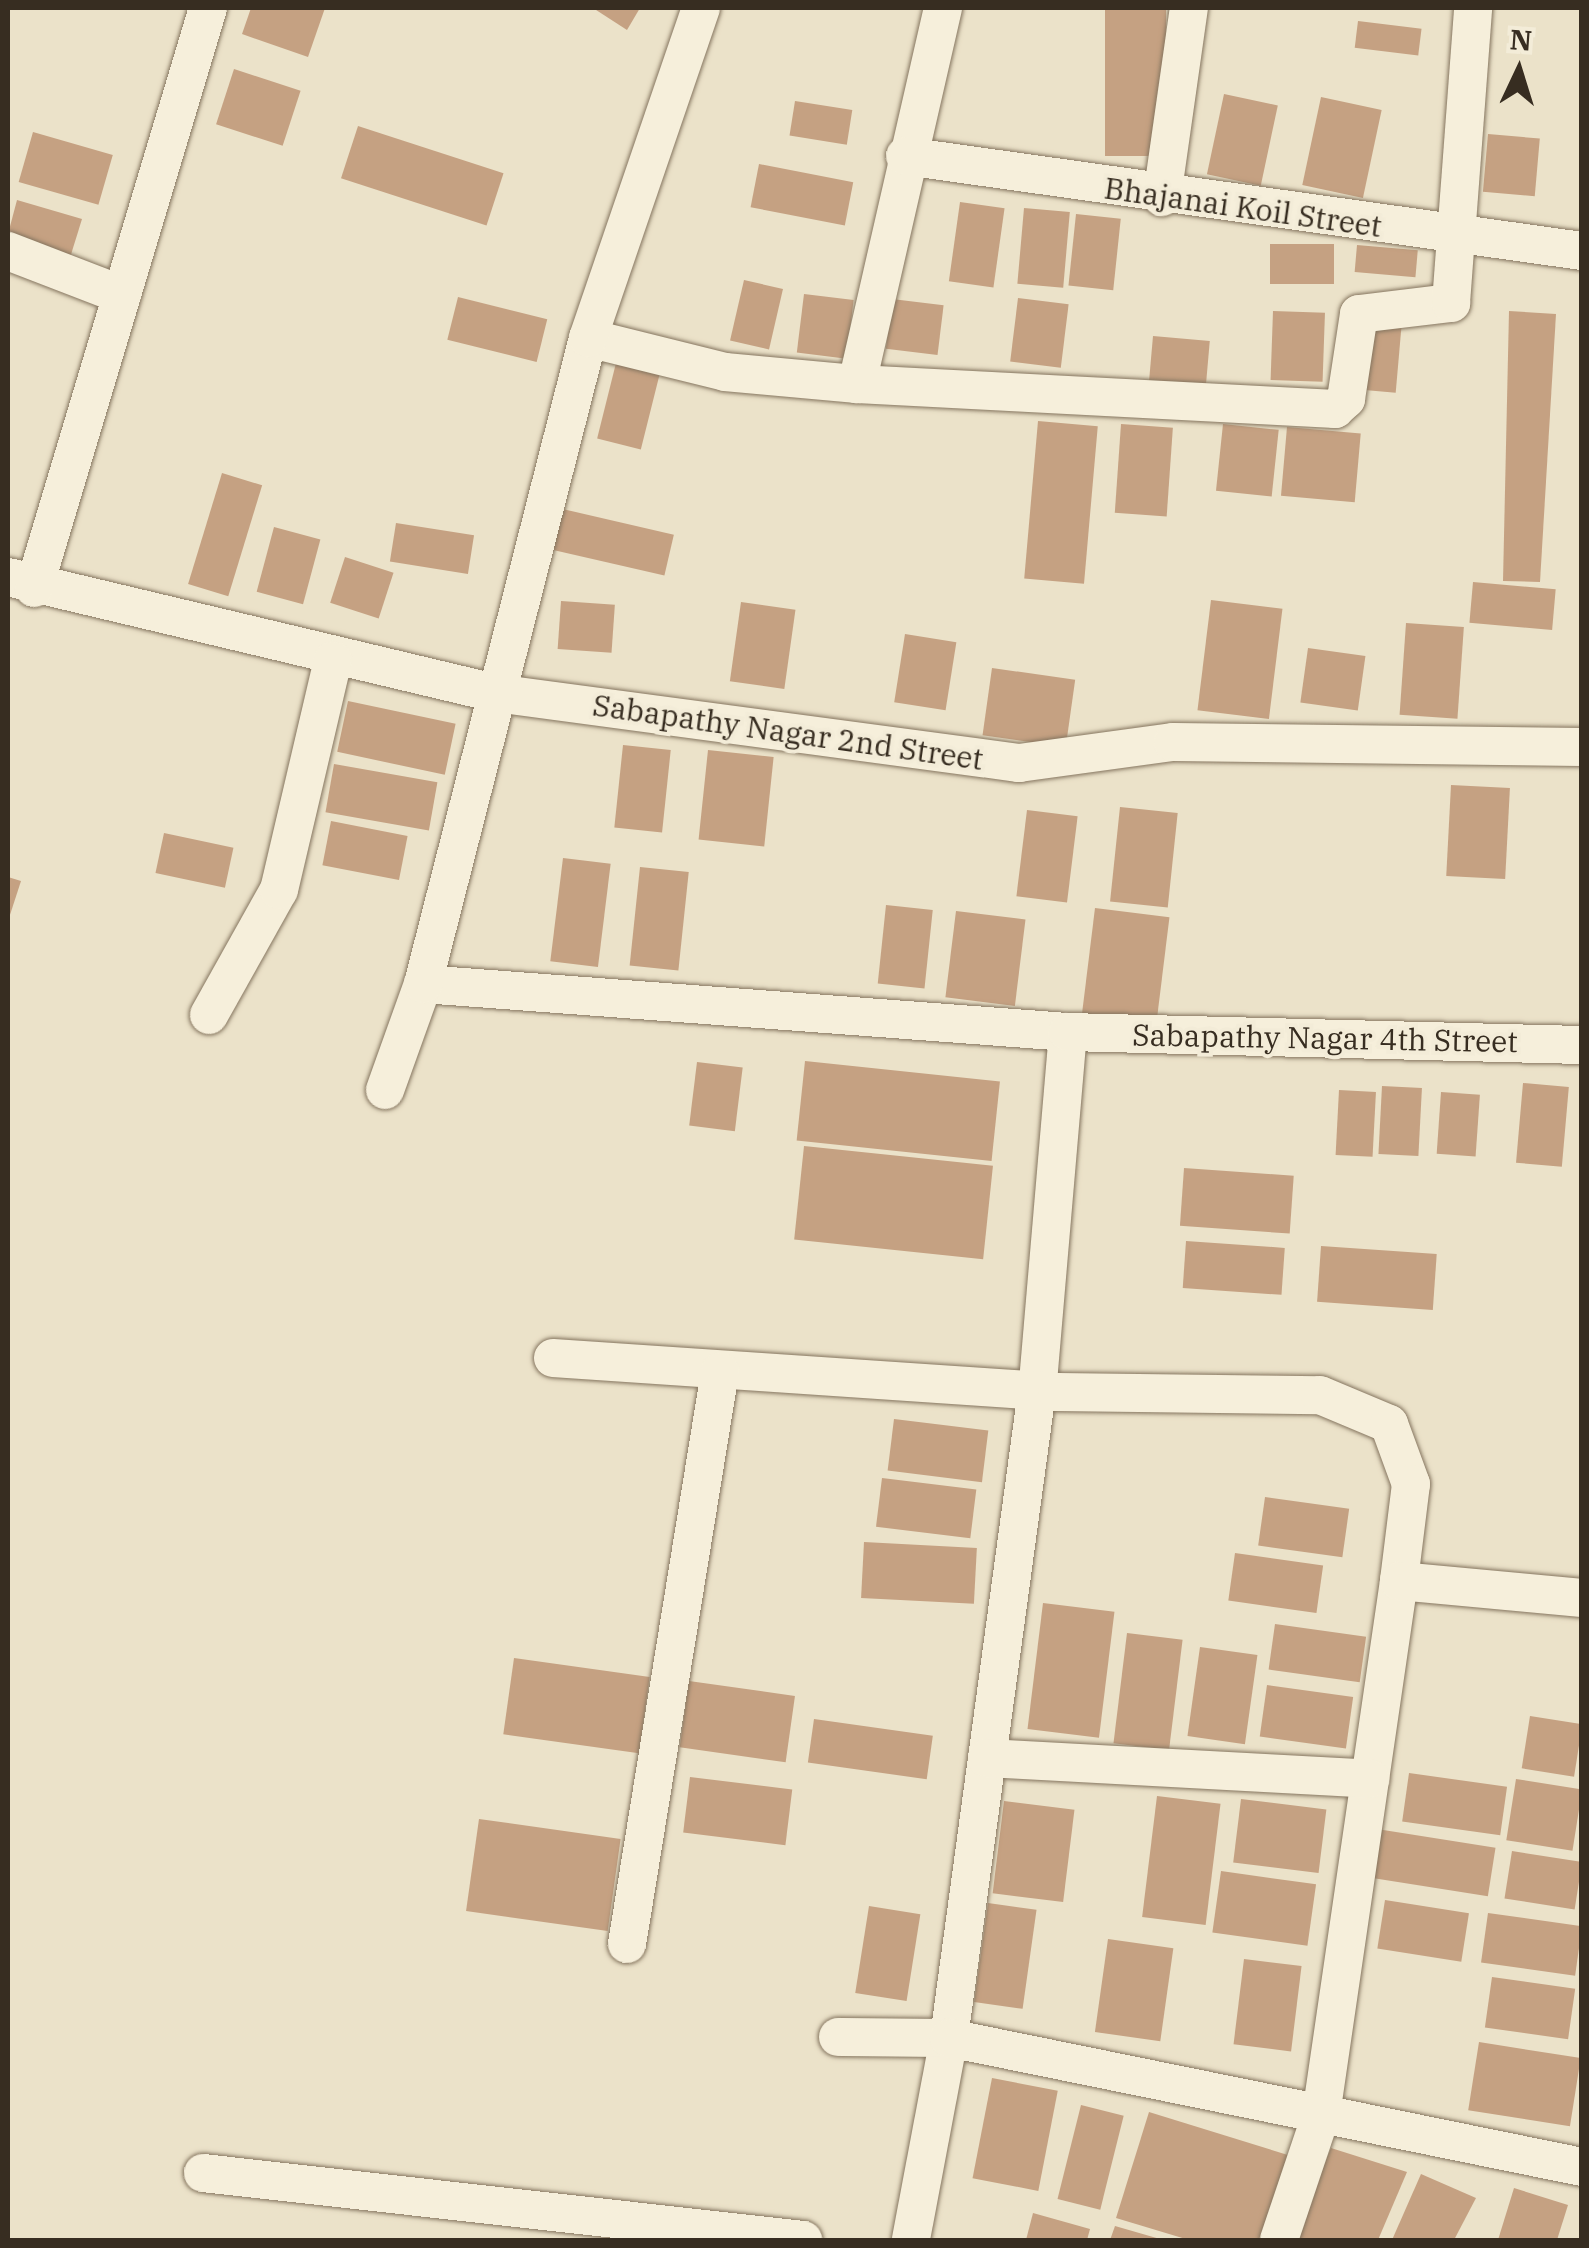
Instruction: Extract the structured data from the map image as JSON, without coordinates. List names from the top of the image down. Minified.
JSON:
{"streets":{"street":["Bhajanai Koil Street","Sabapathy Nagar 2nd Street","Sabapathy Nagar 4th Street"]},"north":"top"}
